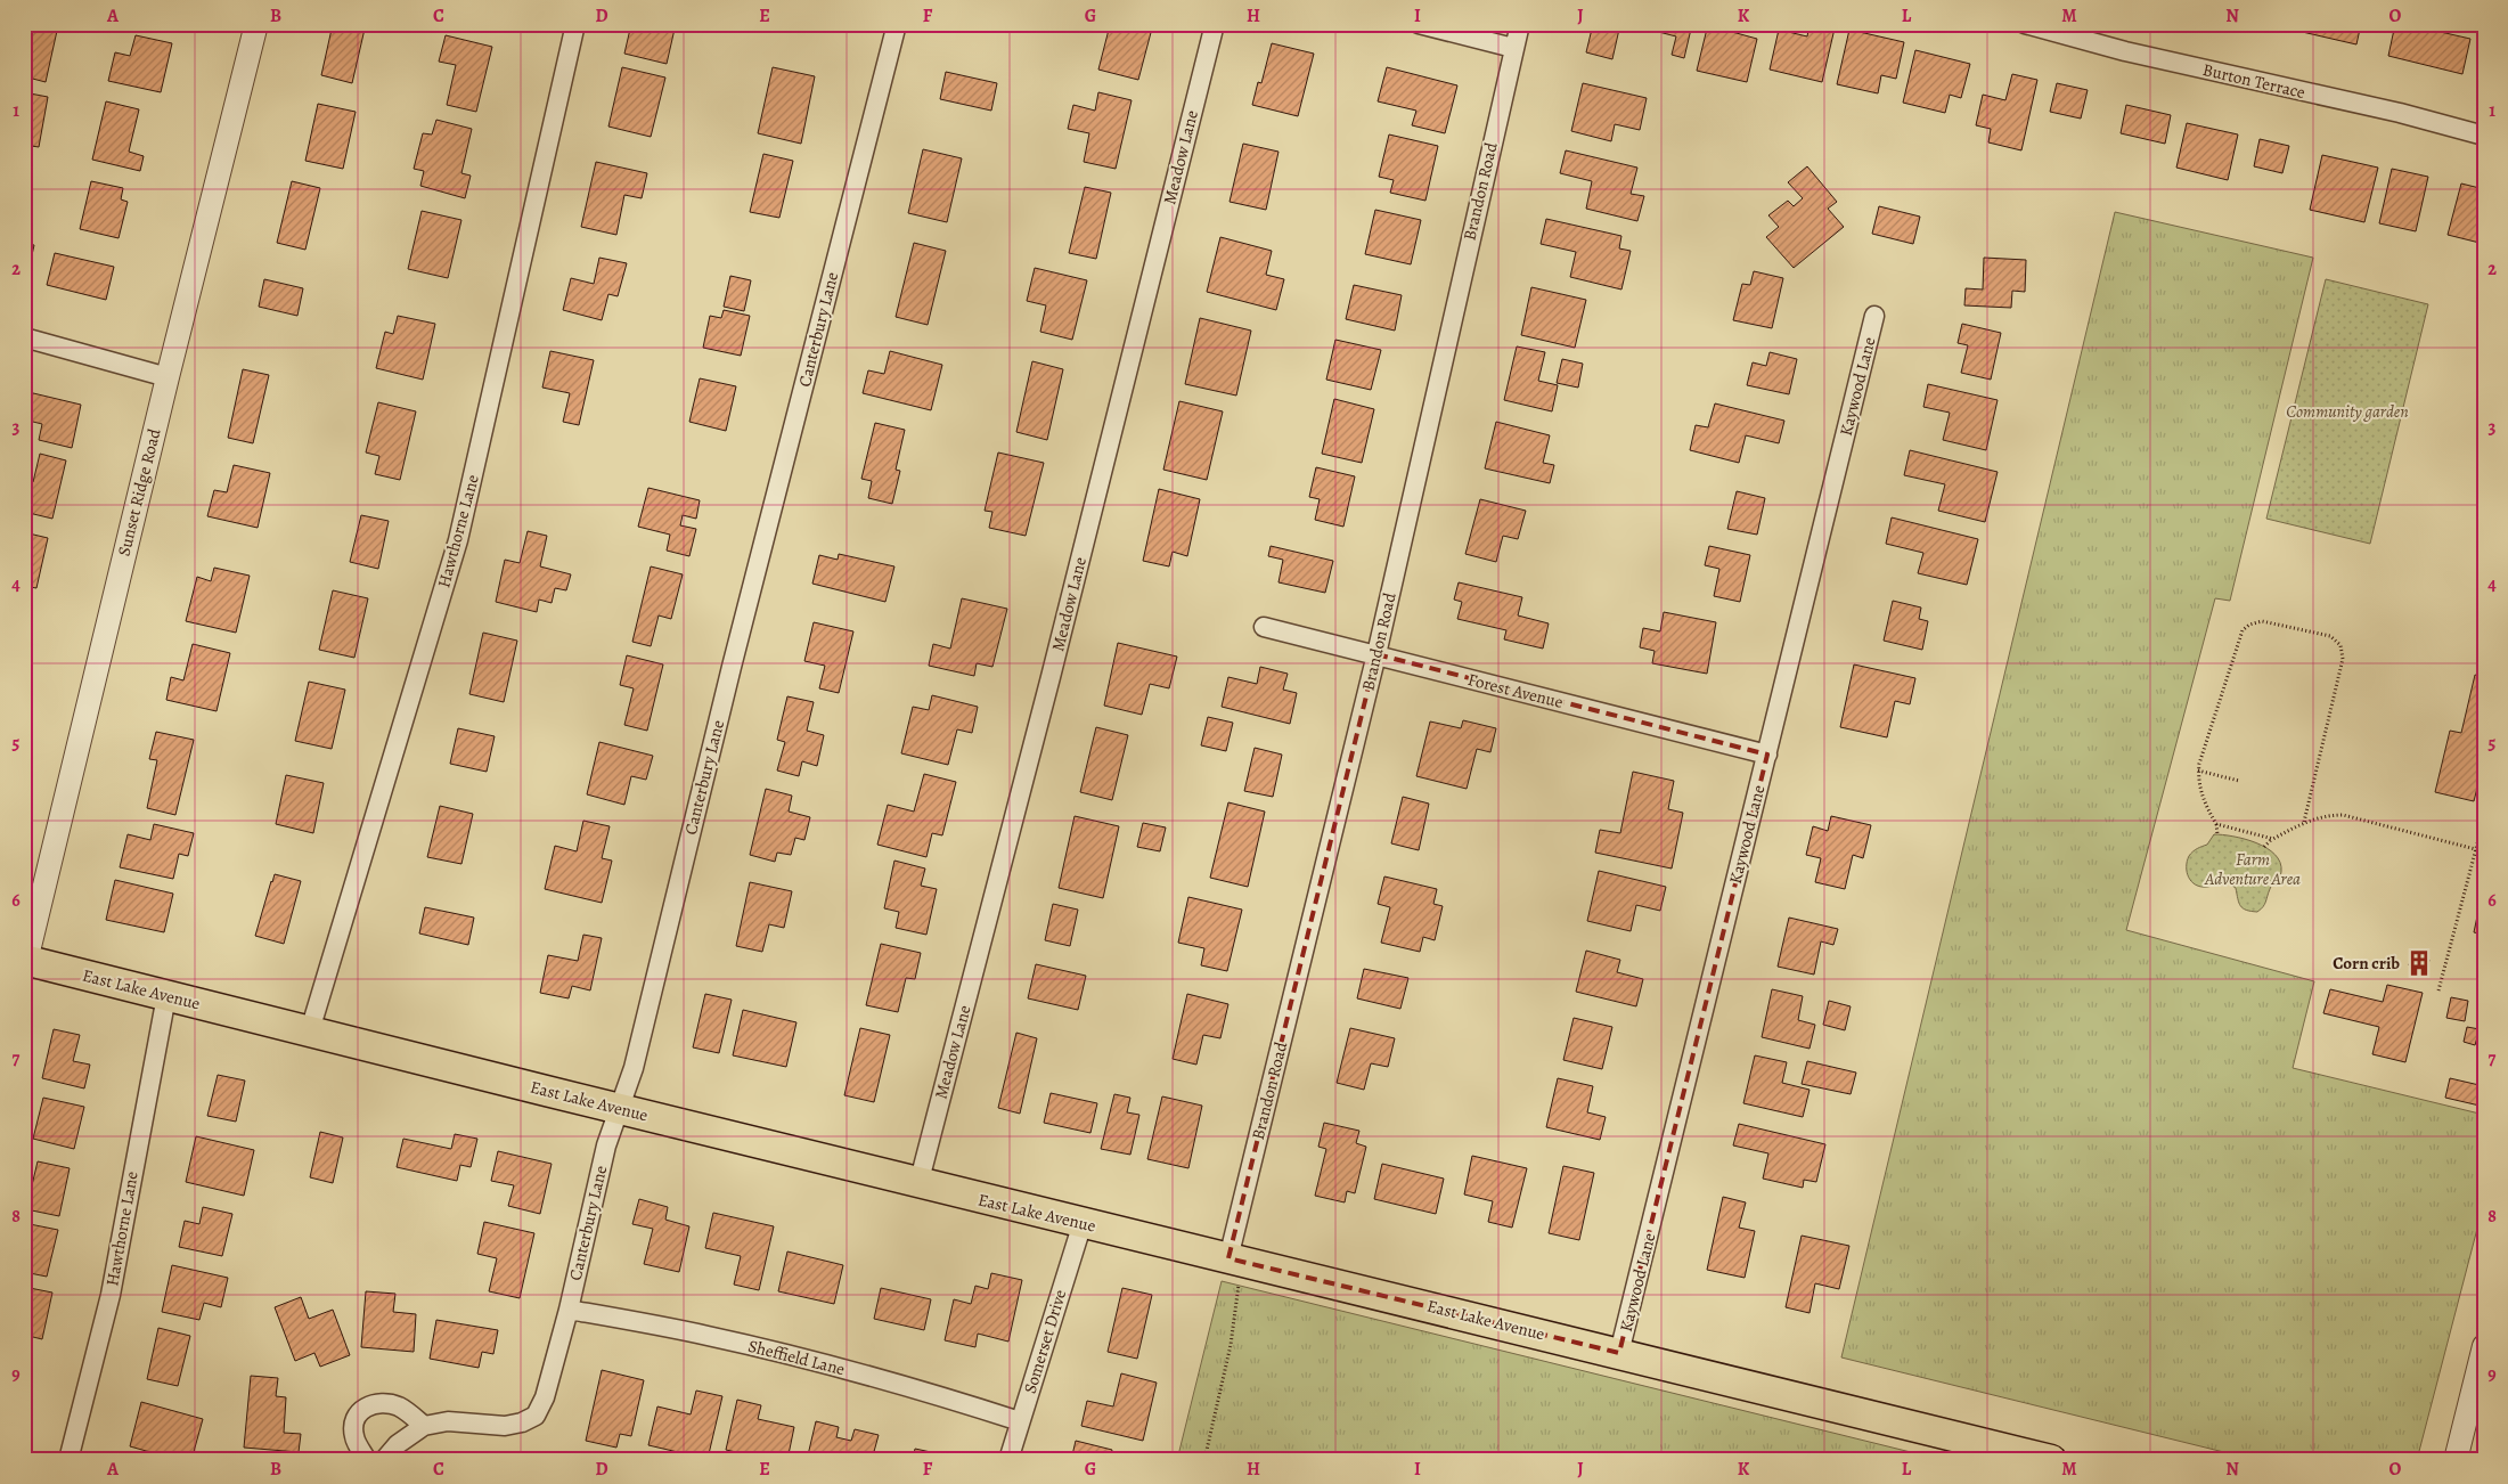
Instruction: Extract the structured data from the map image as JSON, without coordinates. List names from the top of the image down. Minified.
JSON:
{"streets":{"main road":["East Lake Avenue"],"street":["Burton Terrace","Meadow Lane","Brandon Road","Canterbury Lane","Kaywood Lane","Sunset Ridge Road","Hawthorne Lane","Forest Avenue","Somerset Drive","Sheffield Lane"]},"crossings":[["Meadow Lane","East Lake Avenue"],["Brandon Road","Forest Avenue"],["Brandon Road","East Lake Avenue"],["Canterbury Lane","East Lake Avenue"],["Canterbury Lane","Sheffield Lane"],["Kaywood Lane","Forest Avenue"],["Kaywood Lane","East Lake Avenue"],["Sunset Ridge Road","East Lake Avenue"],["Hawthorne Lane","East Lake Avenue"],["East Lake Avenue","Somerset Drive"],["Somerset Drive","Sheffield Lane"]],"parks":["Community garden","Farm Adventure Area"],"places":{"building":["Corn crib"]},"grid":{"columns":["A","B","C","D","E","F","G","H","I","J","K","L","M","N","O"],"rows":["1","2","3","4","5","6","7","8","9"]}}
